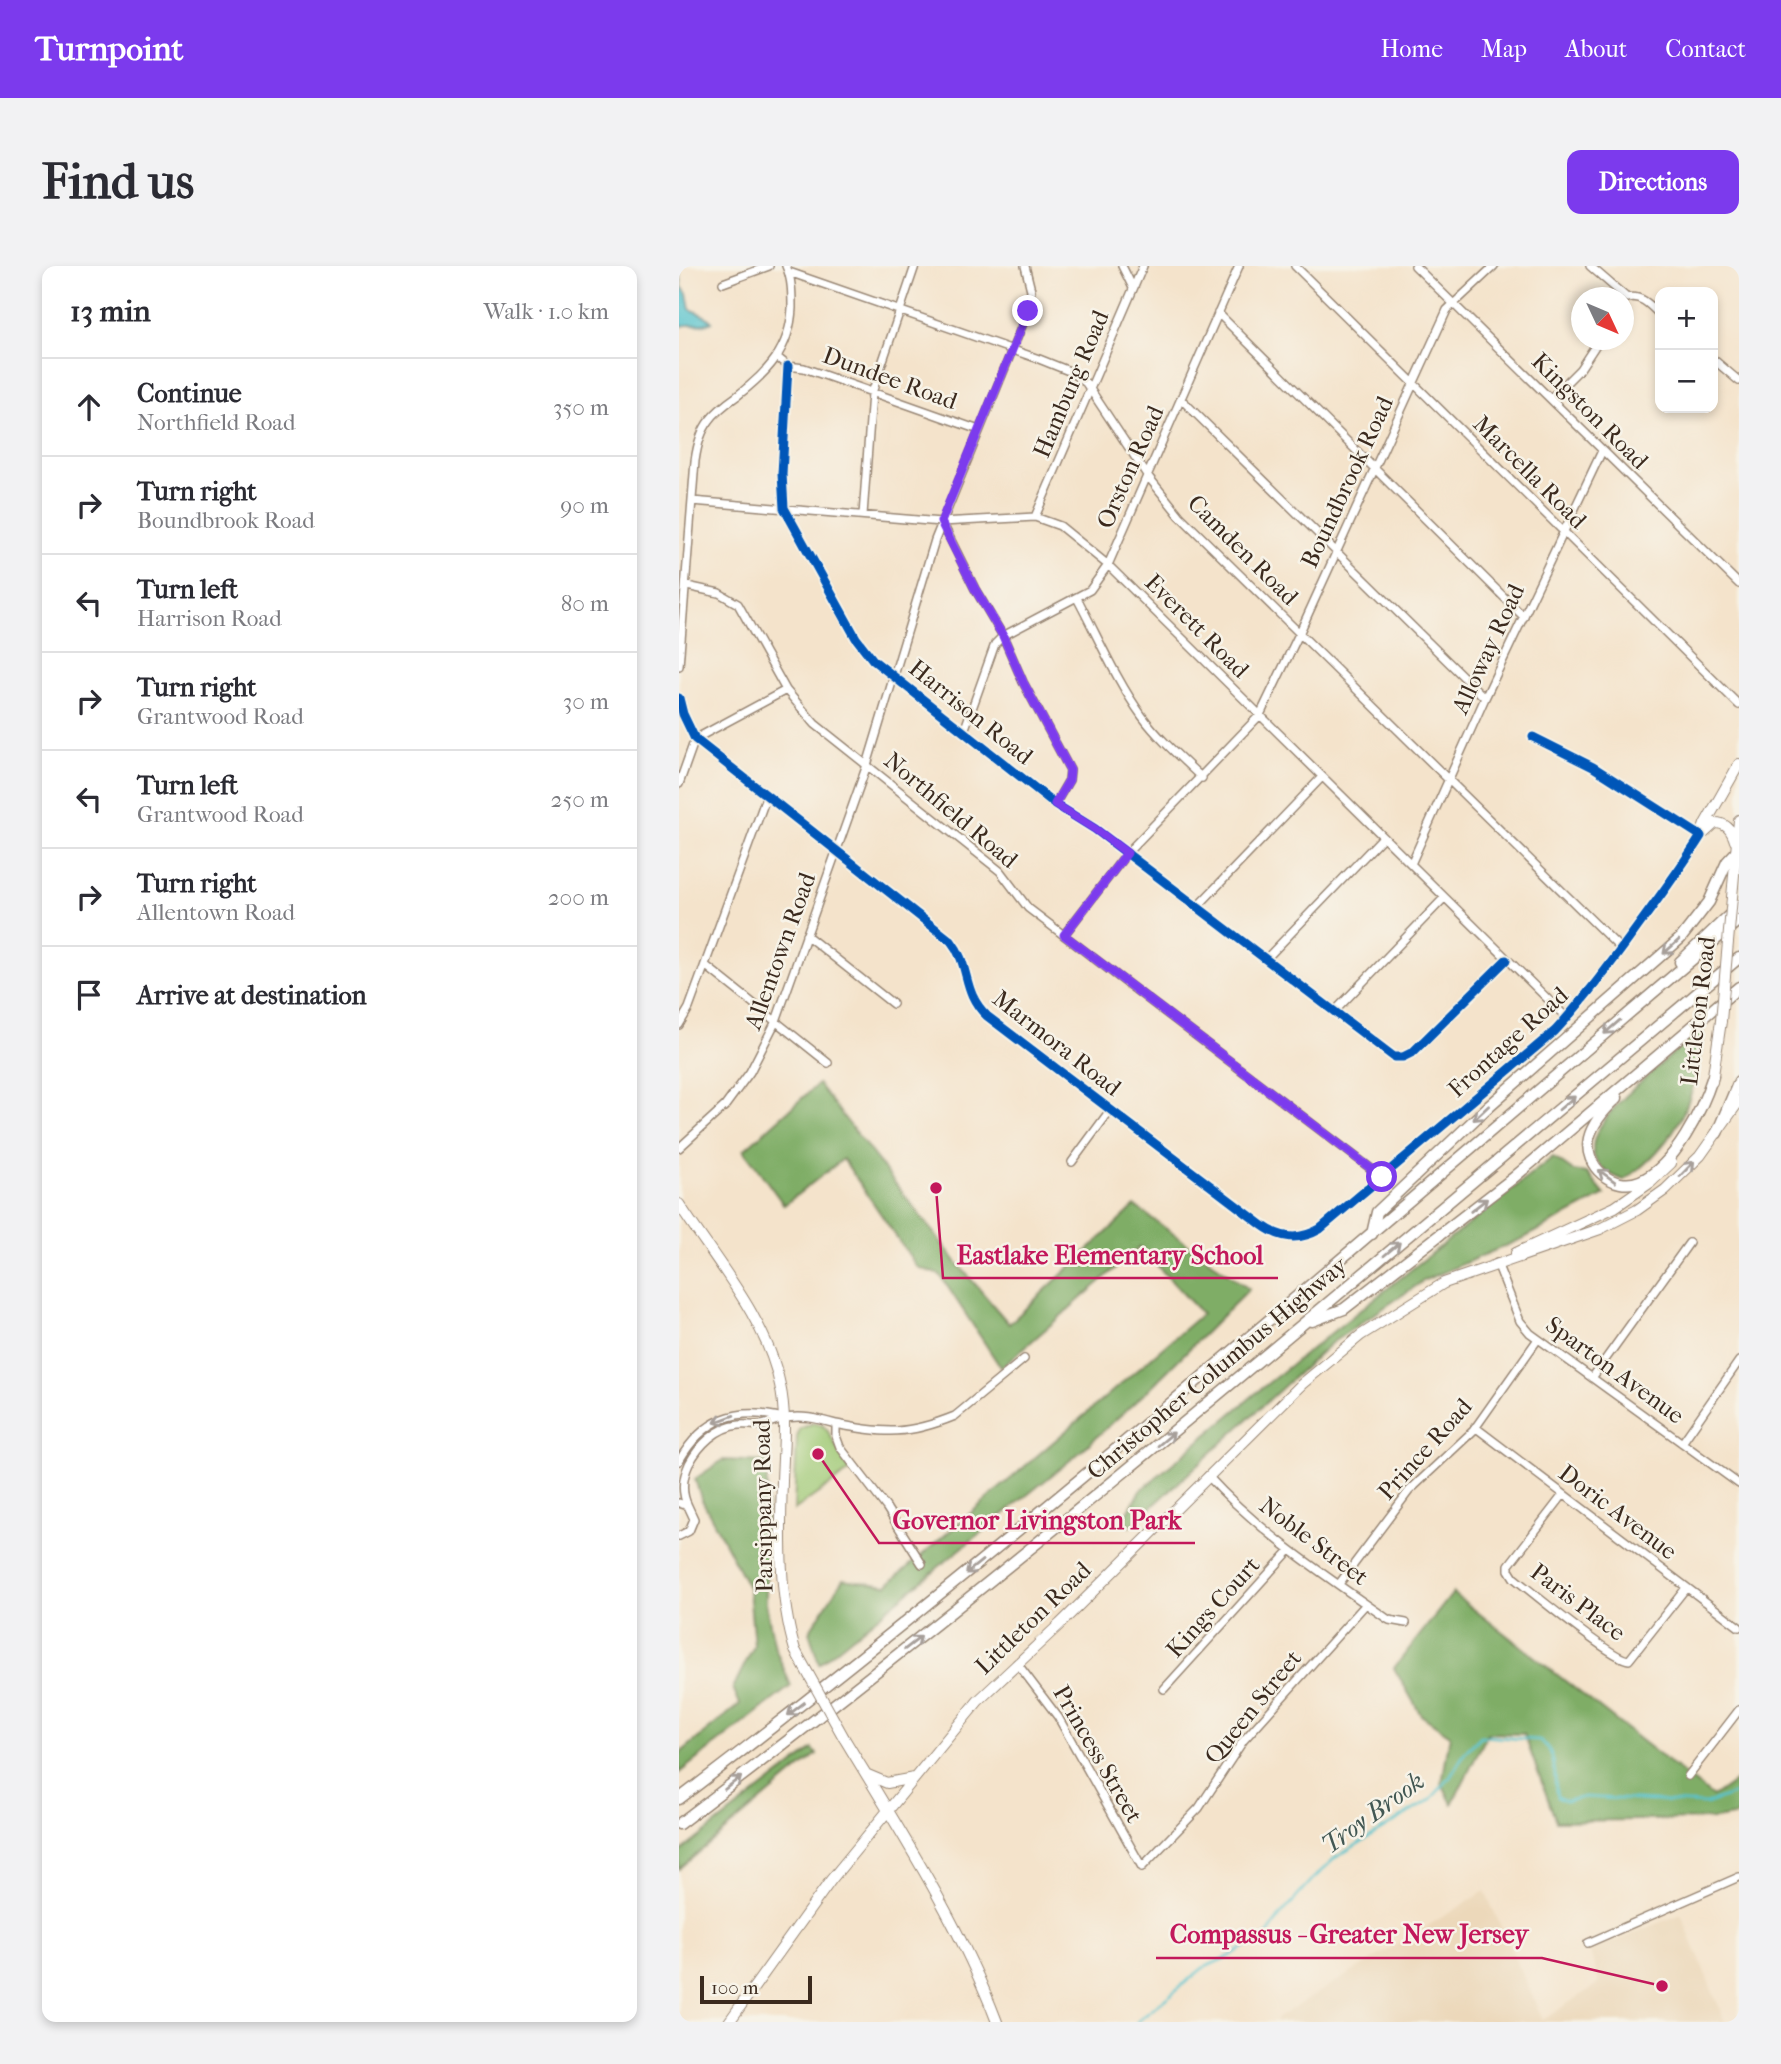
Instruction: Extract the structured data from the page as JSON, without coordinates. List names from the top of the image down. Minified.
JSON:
{"streets":{"highway":["Christopher Columbus Highway"],"main road":["Littleton Road","Parsippany Road"],"street":["Dundee Road","Hamburg Road","Kingston Road","Orston Road","Marcella Road","Boundbrook Road","Camden Road","Everett Road","Alloway Road","Harrison Road","Northfield Road","Allentown Road","Frontage Road","Marmora Road","Sparton Avenue","Prince Road","Doric Avenue","Noble Street","Paris Place","Kings Court","Queen Street","Princess Street"]},"crossings":[["Dundee Road","Harrison Road"],["Dundee Road","Allentown Road"],["Hamburg Road","Camden Road"],["Hamburg Road","Everett Road"],["Kingston Road","Boundbrook Road"],["Kingston Road","Alloway Road"],["Orston Road","Camden Road"],["Orston Road","Everett Road"],["Marcella Road","Boundbrook Road"],["Marcella Road","Alloway Road"],["Boundbrook Road","Camden Road"],["Boundbrook Road","Everett Road"],["Boundbrook Road","Harrison Road"],["Boundbrook Road","Northfield Road"],["Camden Road","Alloway Road"],["Camden Road","Allentown Road"],["Camden Road","Frontage Road"],["Everett Road","Alloway Road"],["Everett Road","Harrison Road"],["Everett Road","Allentown Road"],["Everett Road","Frontage Road"],["Harrison Road","Allentown Road"],["Northfield Road","Allentown Road"],["Northfield Road","Frontage Road"],["Allentown Road","Marmora Road"],["Littleton Road","Sparton Avenue"],["Littleton Road","Parsippany Road"],["Littleton Road","Noble Street"],["Littleton Road","Princess Street"],["Frontage Road","Marmora Road"],["Sparton Avenue","Prince Road"],["Prince Road","Doric Avenue"],["Prince Road","Noble Street"],["Doric Avenue","Paris Place"],["Noble Street","Kings Court"],["Noble Street","Queen Street"],["Queen Street","Princess Street"]],"water":["Troy Brook"],"places":["Eastlake Elementary School","Governor Livingston Park","Compassus - Greater New Jersey"],"scale_bar":"100 m","north":"bottom right","page":{"header":"Turnpoint","nav":["Home","Map","About","Contact"],"buttons":"Directions","title":"Find us","heading":["13 min","Walk · 1.0 km"],"map_buttons":["+","−"],"list":[["Continue","Northfield Road","350 m"],["Turn right","Boundbrook Road","90 m"],["Turn left","Harrison Road","80 m"],["Turn right","Grantwood Road","30 m"],["Turn left","Grantwood Road","250 m"],["Turn right","Allentown Road","200 m"],"Arrive at destination"],"scale":"100 m"}}
